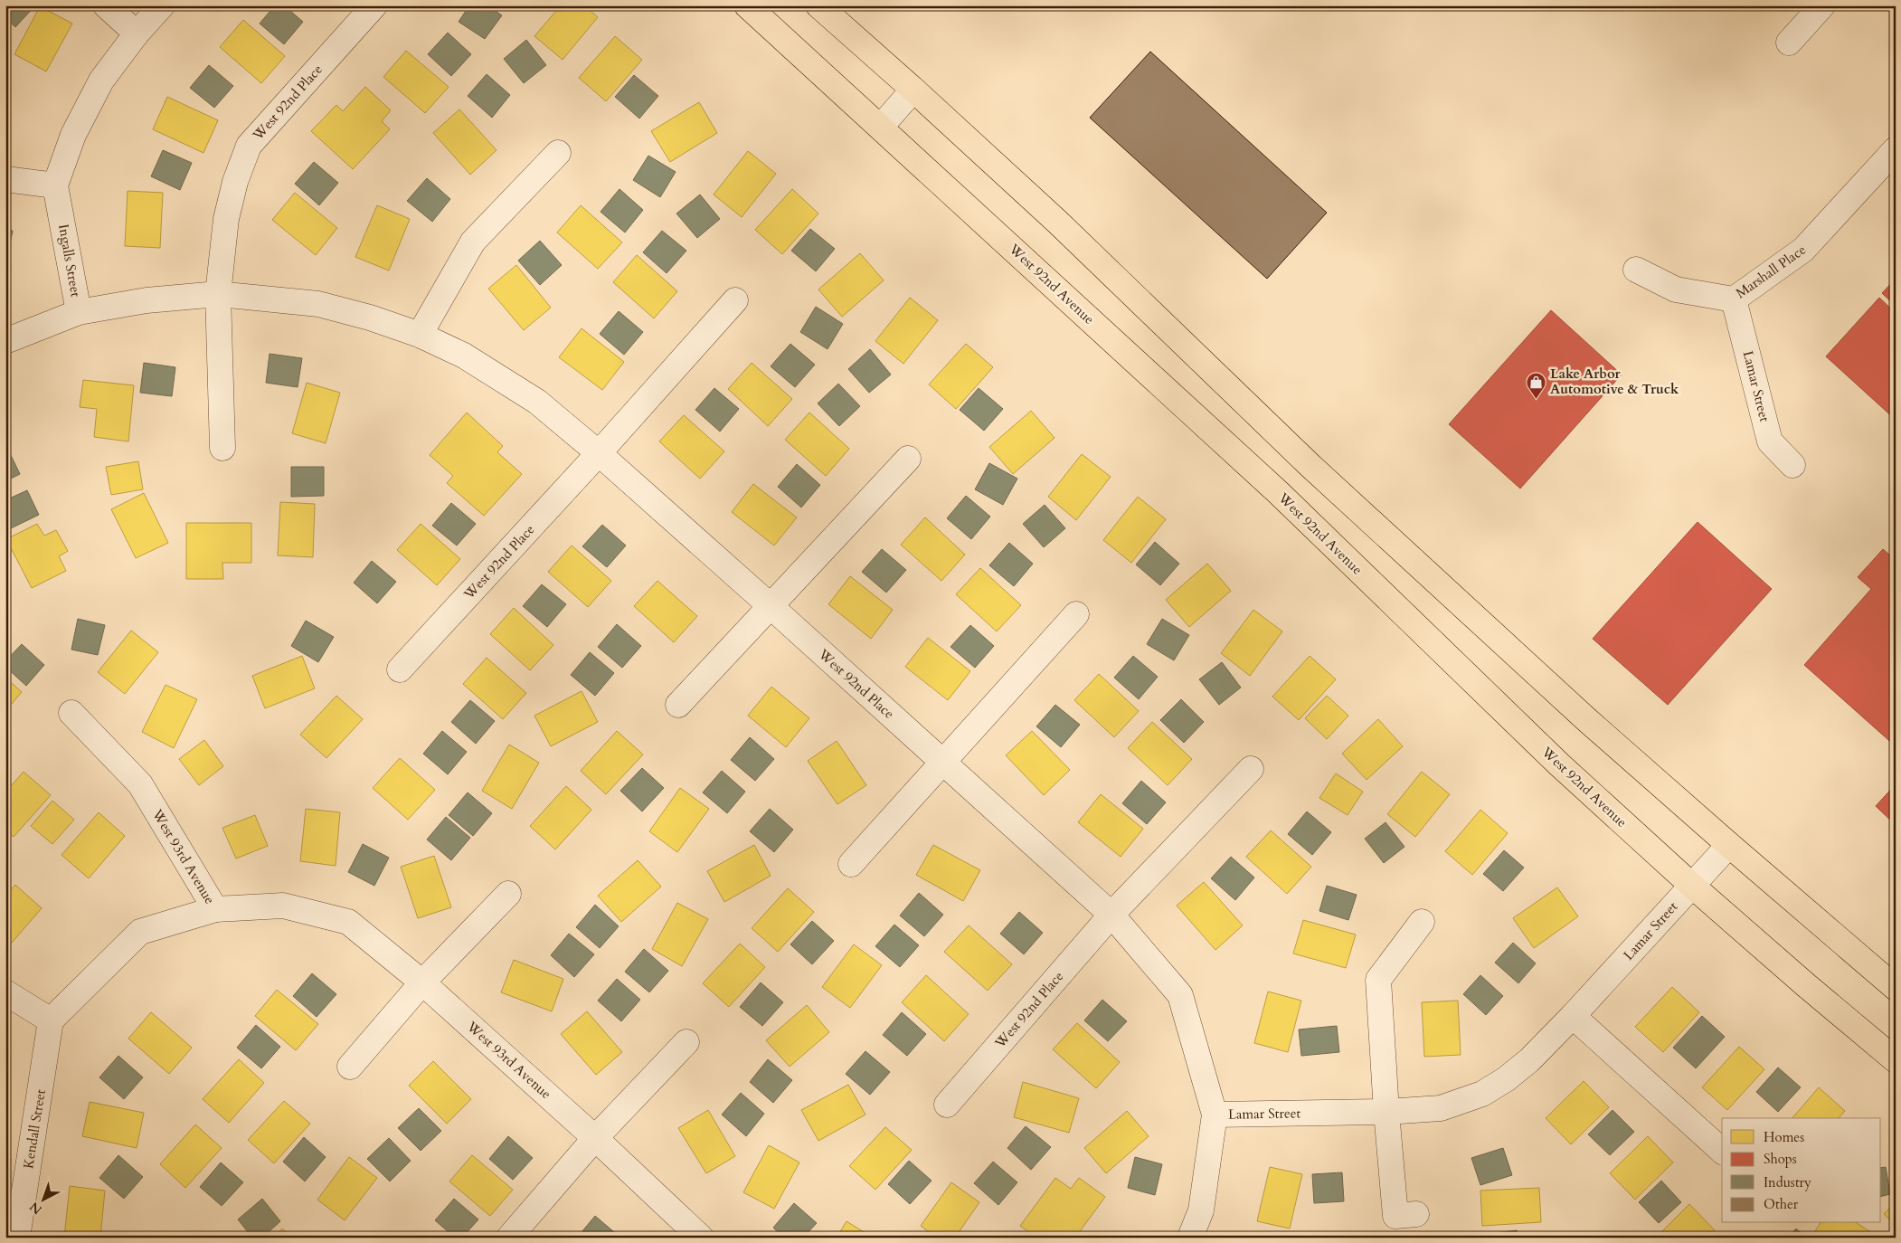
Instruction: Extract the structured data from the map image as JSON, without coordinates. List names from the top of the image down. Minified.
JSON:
{"streets":{"main road":["West 92nd Avenue"],"street":["West 92nd Place","Ingalls Street","Marshall Place","Lamar Street","West 93rd Avenue","Kendall Street"]},"crossings":[["West 92nd Place","Ingalls Street"],["West 92nd Place","Lamar Street"],["Marshall Place","Lamar Street"],["West 92nd Avenue","Lamar Street"]],"places":{"shop":["Lake Arbor Automotive & Truck"]},"legend":["Homes","Shops","Industry","Other"],"north":"bottom left"}
